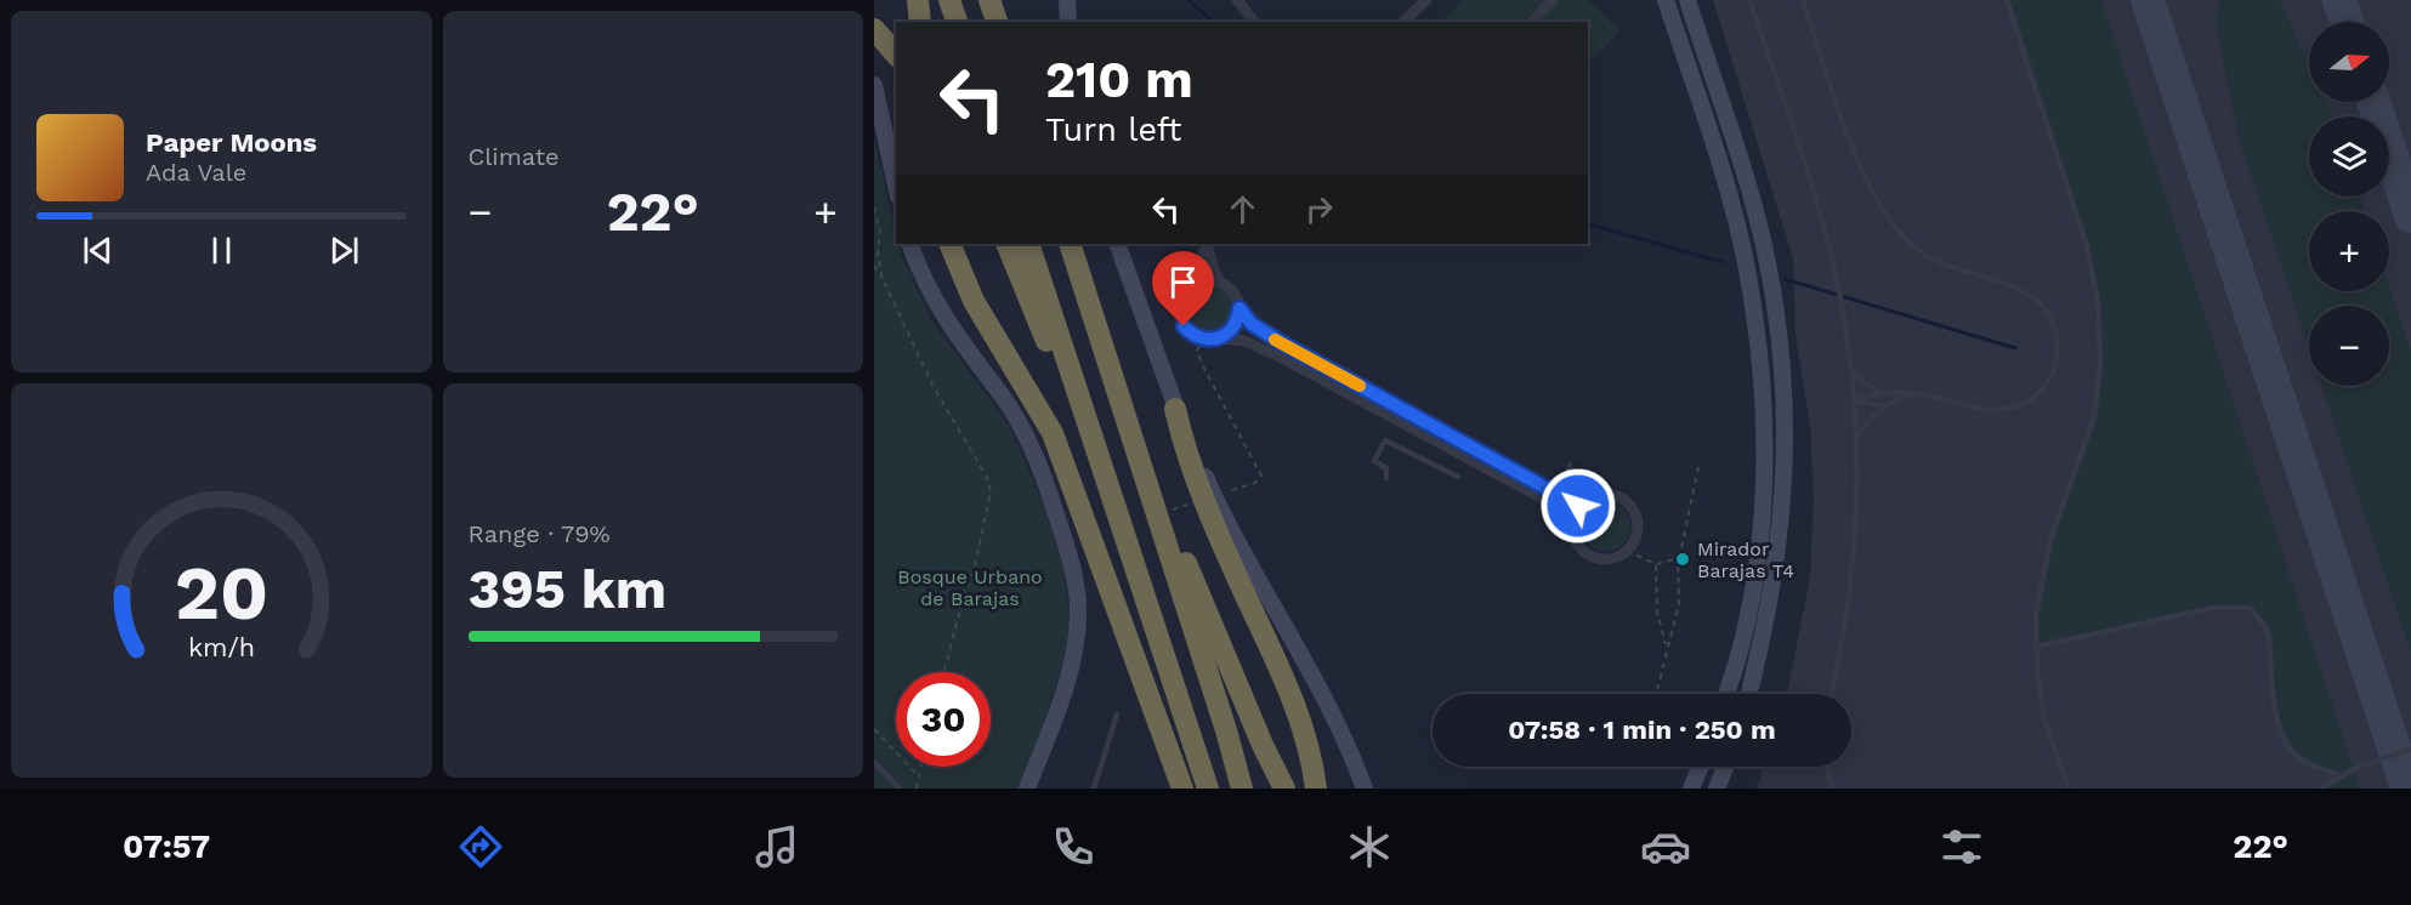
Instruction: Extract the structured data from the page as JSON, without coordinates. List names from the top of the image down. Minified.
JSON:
{"parks":["Bosque Urbano de Barajas"],"places":["Mirador Barajas T4"],"north":"right","page":{"tile":["Climate",["Range · 79%","395 km"]],"map_buttons":["+","−"],"turn":["210 m","Turn left"],"song":["Paper Moons","Ada Vale"],"heat":["−","22°","+"],"limit":"30","trip":"07:58 · 1 min · 250 m","tabs":["07:57","22°"],"gauge":["20","km/h"]}}
